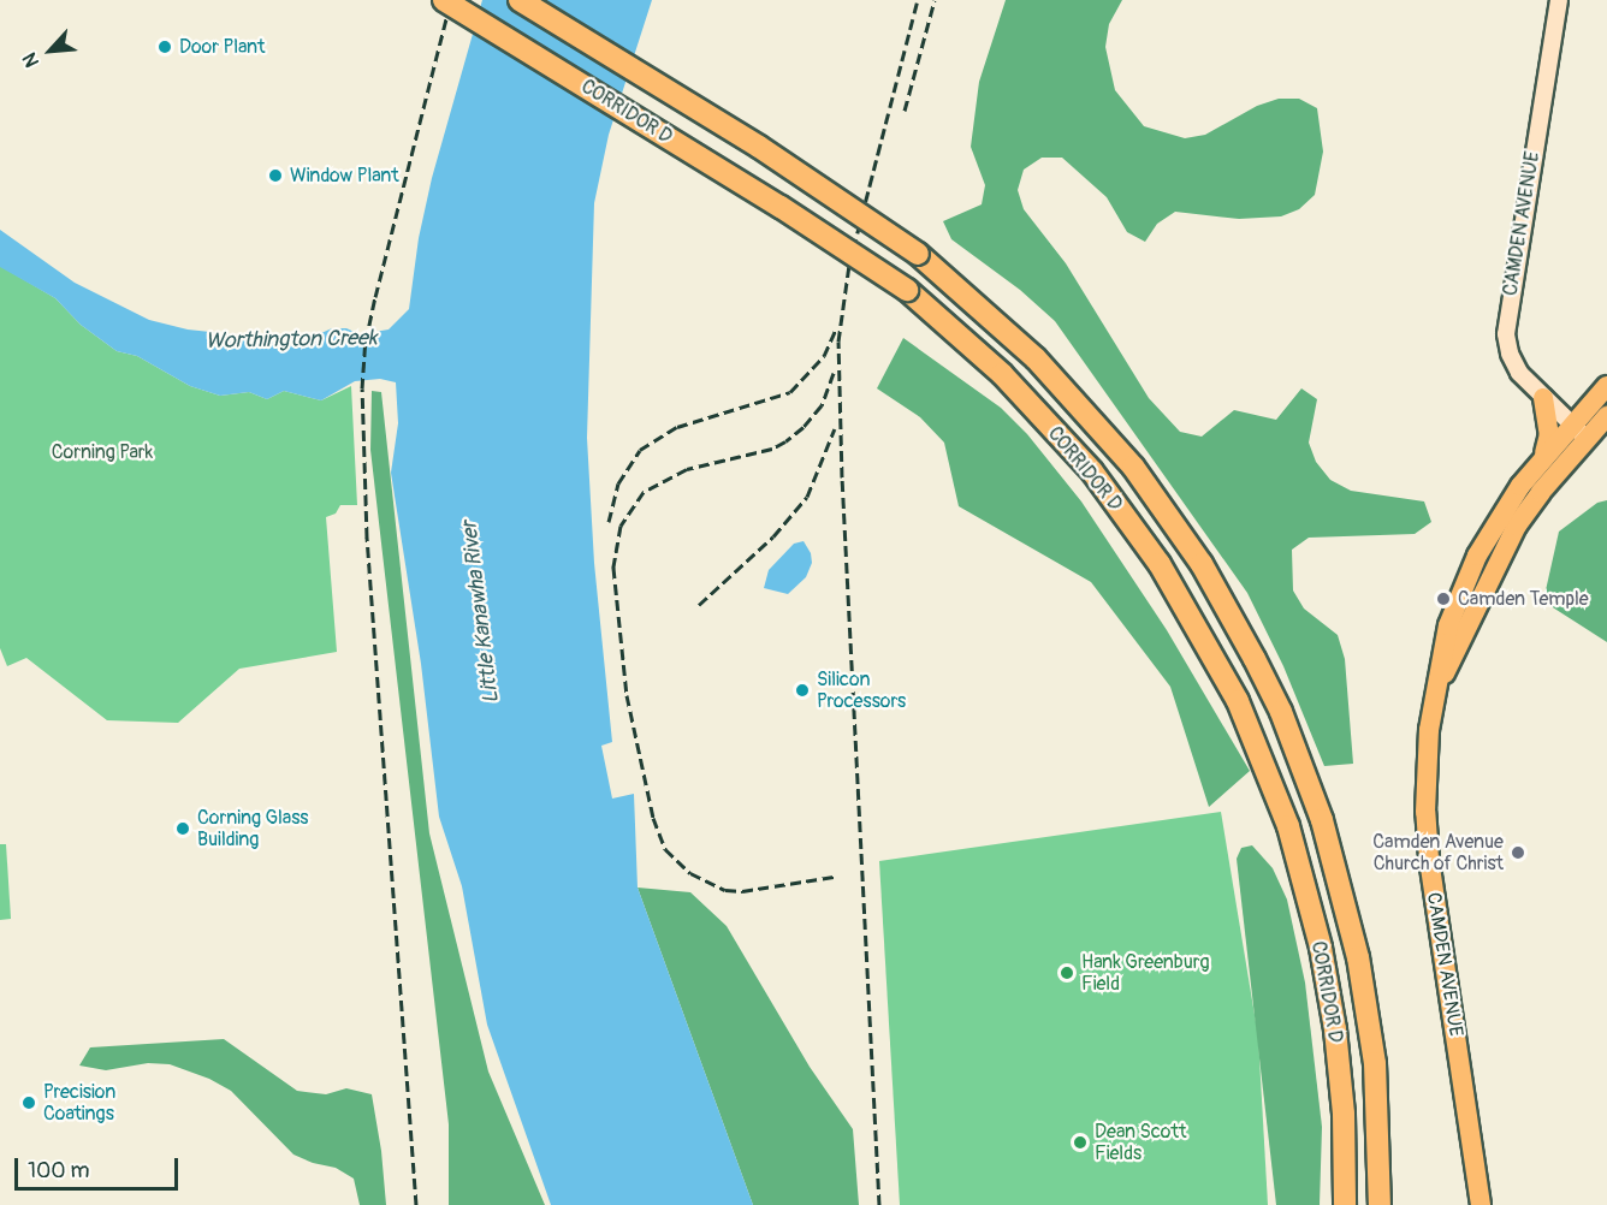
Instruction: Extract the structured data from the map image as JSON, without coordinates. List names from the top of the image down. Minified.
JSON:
{"streets":{"highway":["CORRIDOR D"],"main road":["CAMDEN AVENUE"]},"water":["Worthington Creek","Little Kanawha River"],"parks":["Corning Park"],"places":["Door Plant","Window Plant","Camden Temple","Silicon Processors","Corning Glass Building","Camden Avenue Church of Christ","Hank Greenburg Field","Precision Coatings","Dean Scott Fields"],"scale_bar":"100 m","north":"bottom left"}
